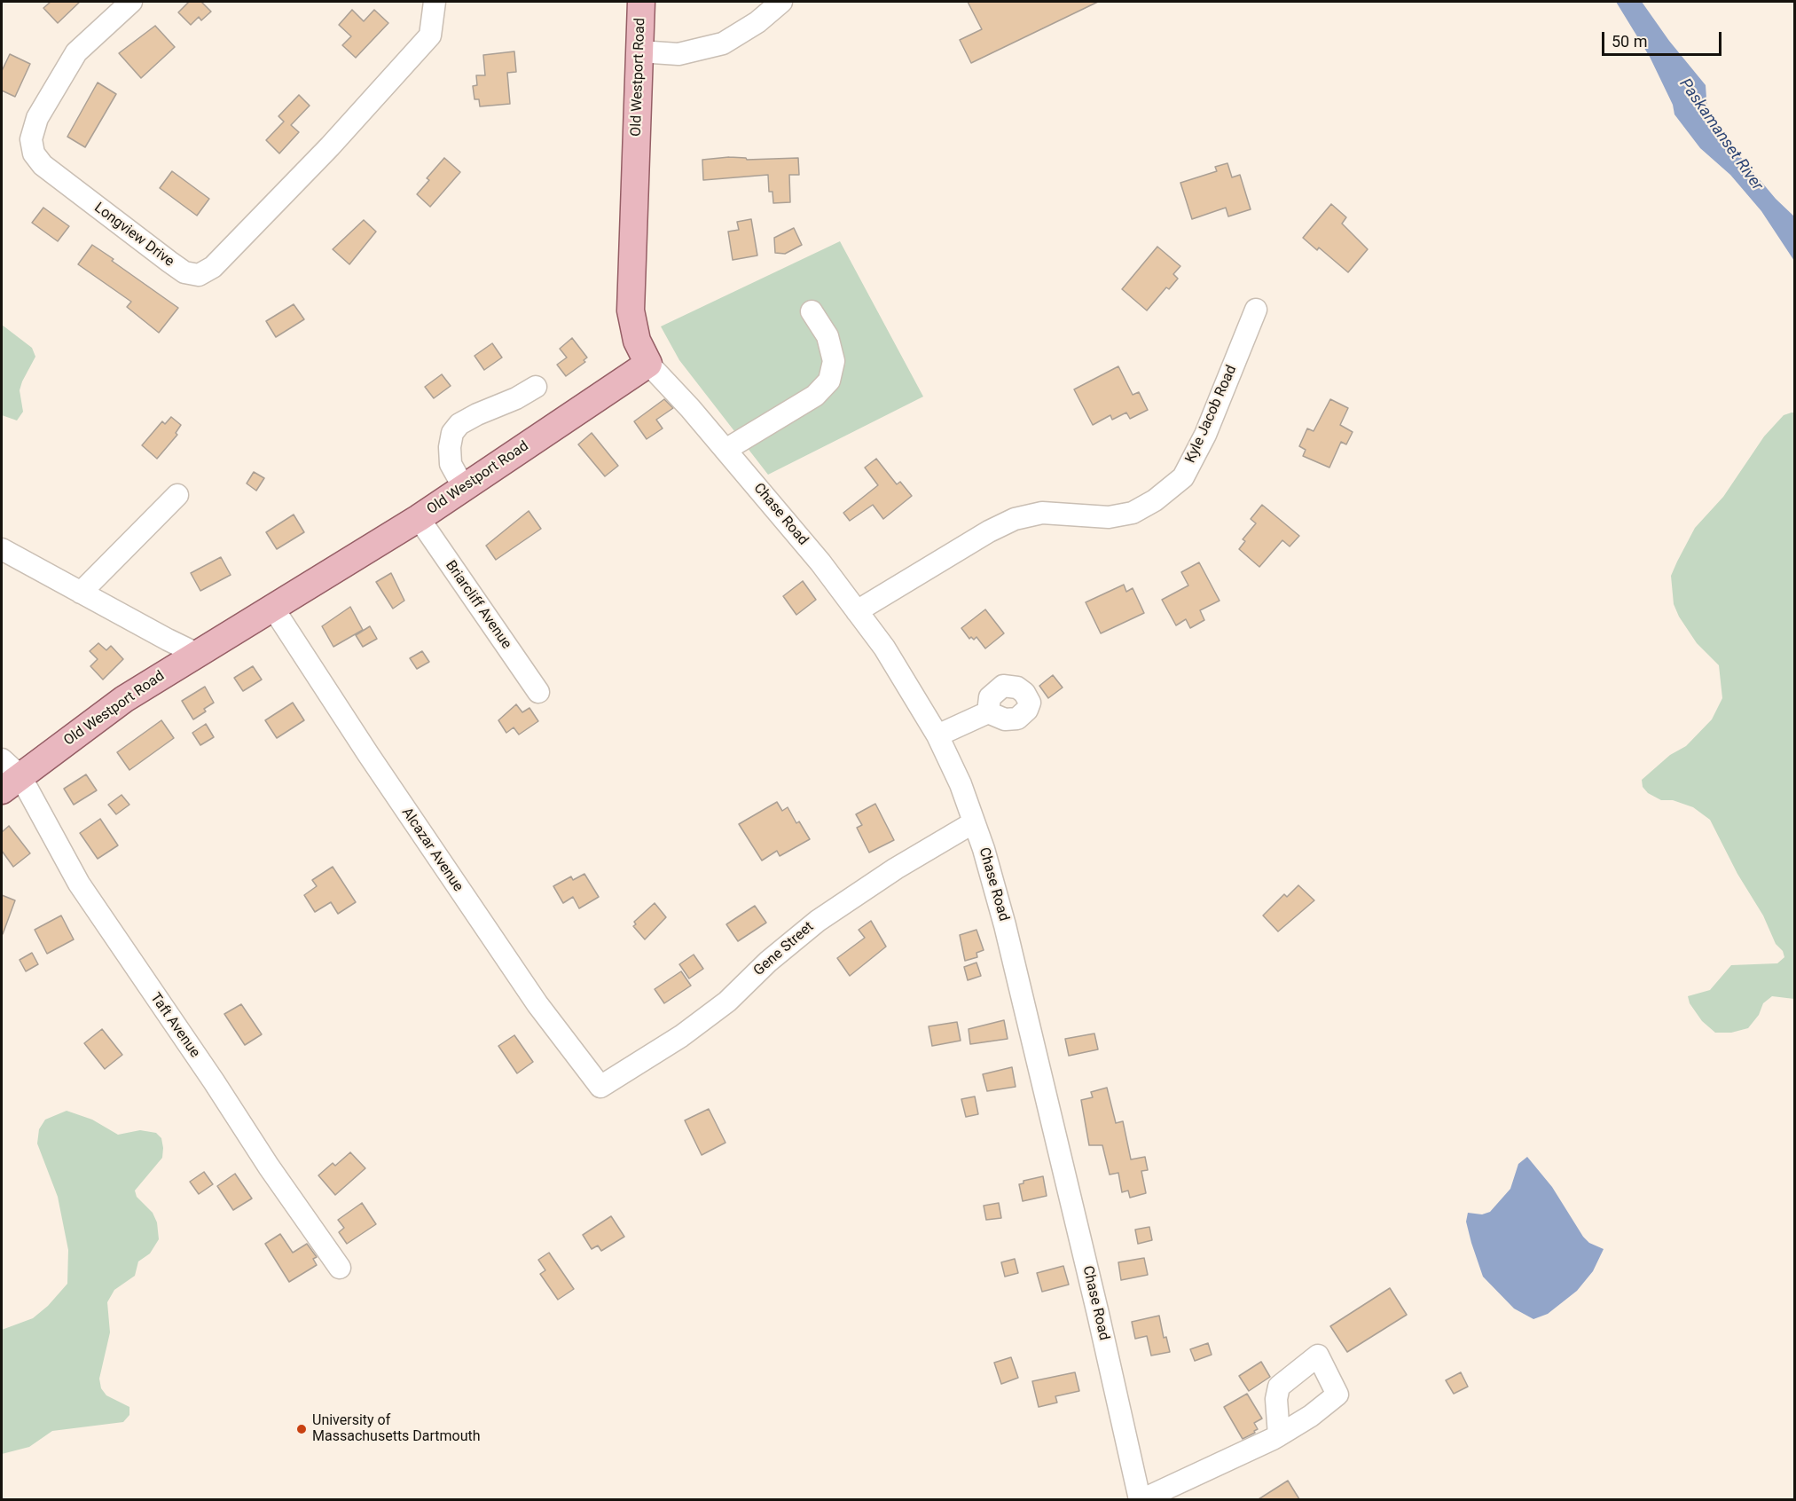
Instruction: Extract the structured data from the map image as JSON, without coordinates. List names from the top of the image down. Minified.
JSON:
{"streets":{"main road":["Old Westport Road"],"street":["Longview Drive","Kyle Jacob Road","Chase Road","Briarcliff Avenue","Alcazar Avenue","Gene Street","Taft Avenue"]},"crossings":[["Old Westport Road","Chase Road"],["Old Westport Road","Briarcliff Avenue"],["Old Westport Road","Alcazar Avenue"],["Old Westport Road","Taft Avenue"],["Kyle Jacob Road","Chase Road"],["Chase Road","Gene Street"],["Alcazar Avenue","Gene Street"]],"water":["Paskamanset River"],"places":["University of Massachusetts Dartmouth"],"scale_bar":"50 m"}
